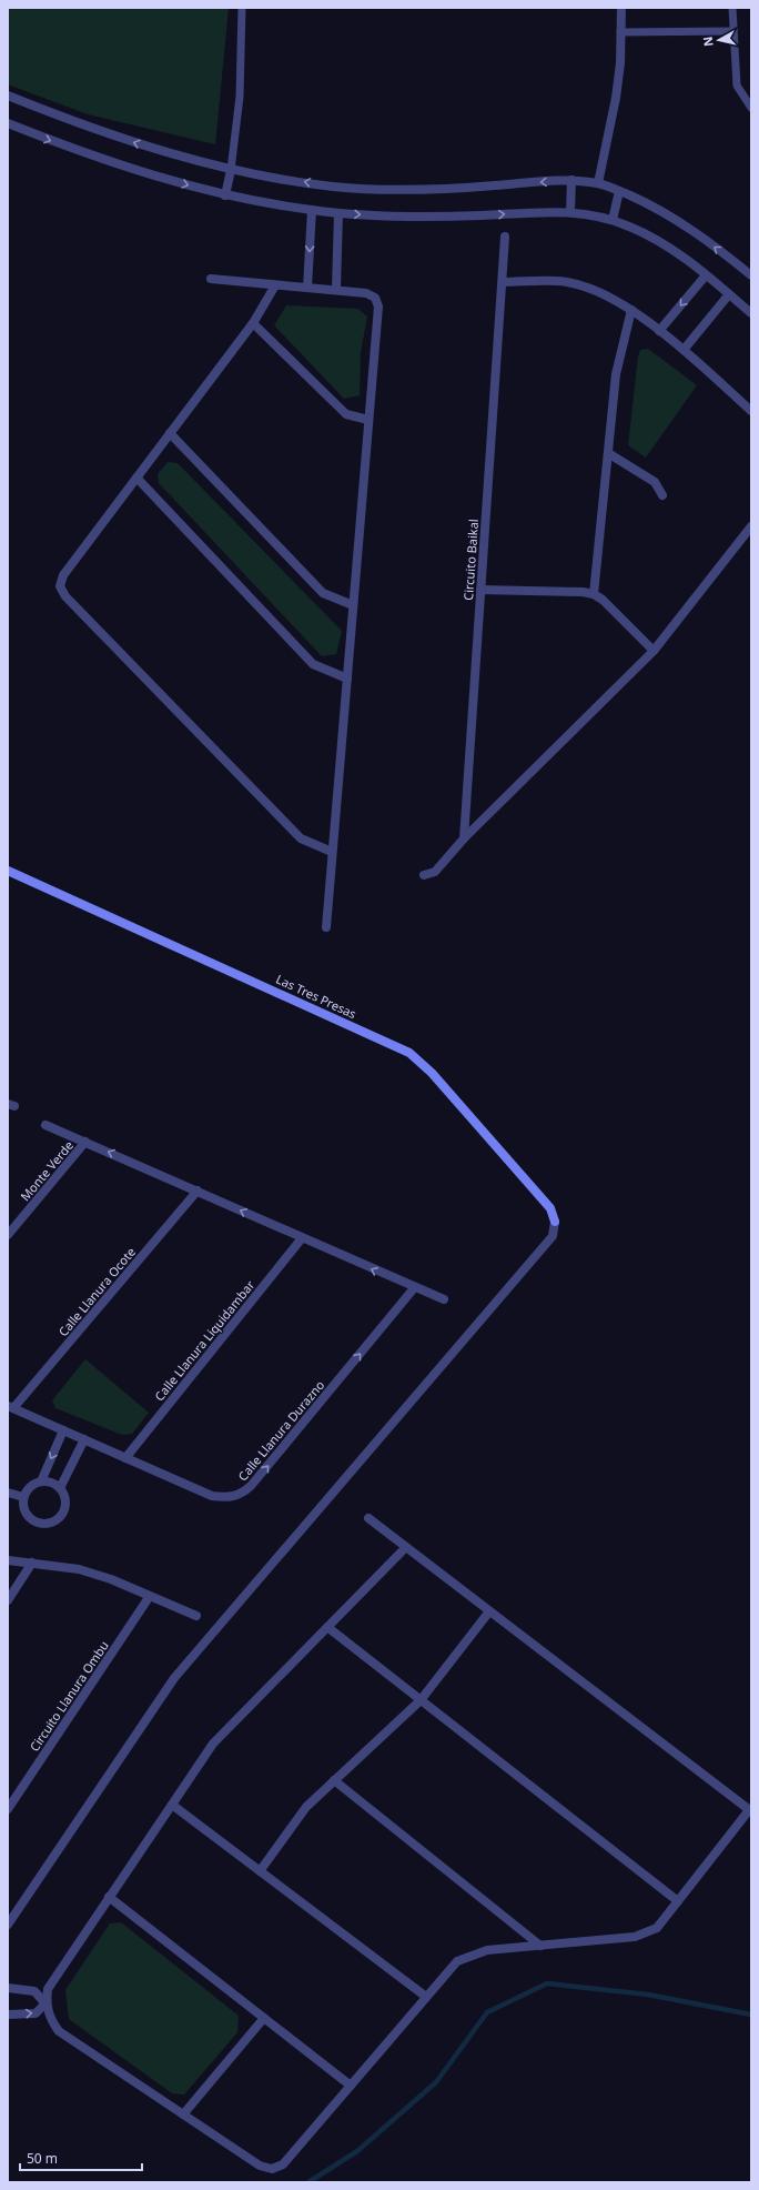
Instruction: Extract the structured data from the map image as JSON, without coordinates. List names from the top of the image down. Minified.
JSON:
{"streets":{"main road":["Las Tres Presas"],"street":["Circuito Baikal","Monte Verde","Calle Llanura Ocote","Calle Llanura Liquidambar","Calle Llanura Durazno","Circuito Llanura Ombu"]},"crossings":[["Calle Llanura Ocote","Calle Llanura Durazno"],["Calle Llanura Liquidambar","Calle Llanura Durazno"]],"scale_bar":"50 m","north":"left"}
